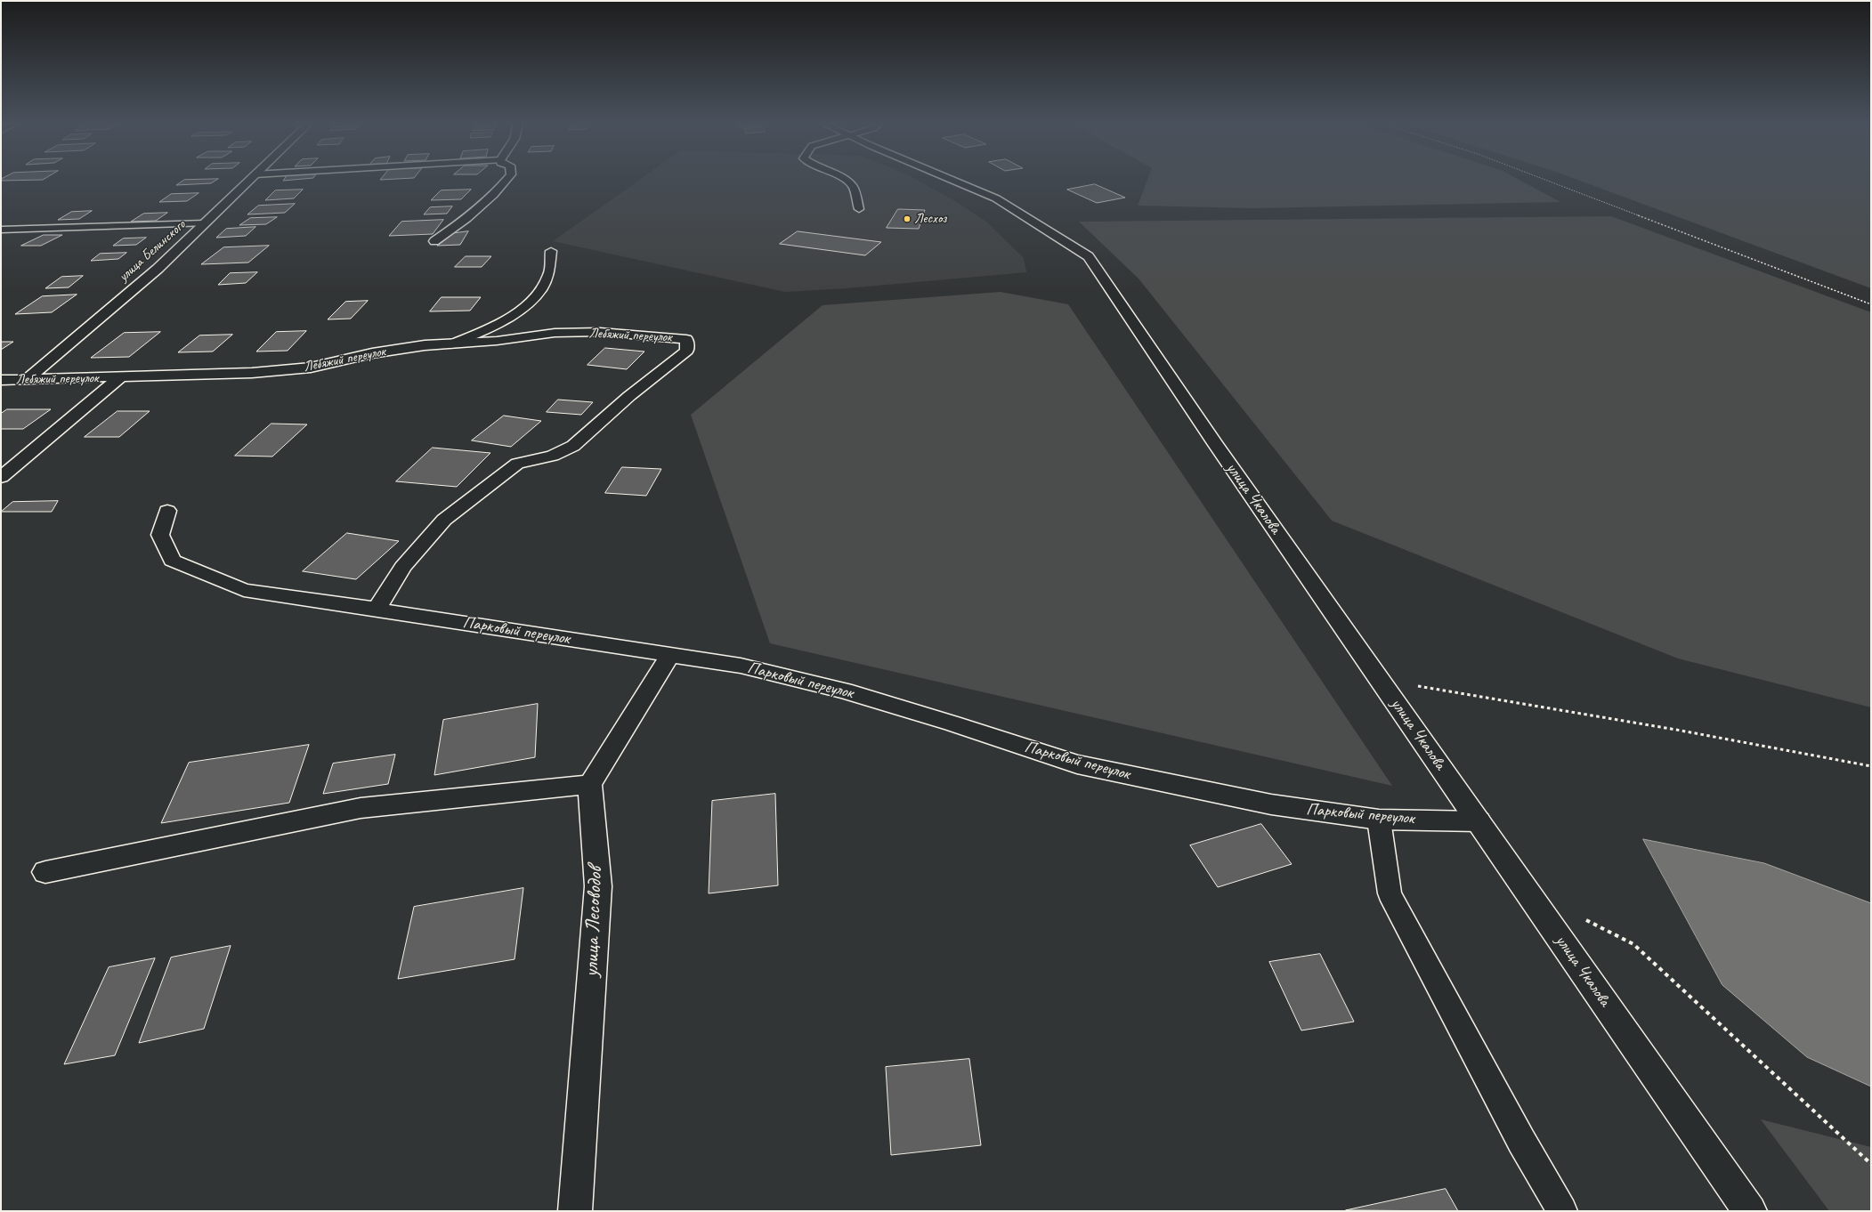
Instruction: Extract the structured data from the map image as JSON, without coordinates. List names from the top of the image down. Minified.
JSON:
{"streets":{"street":["улица Белинского","Лебяжий переулок","улица Чкалова","Парковый переулок","улица Лесоводов"]},"crossings":[["улица Белинского","Лебяжий переулок"],["Лебяжий переулок","Парковый переулок"],["улица Чкалова","Парковый переулок"]],"places":["Лесхоз"]}
